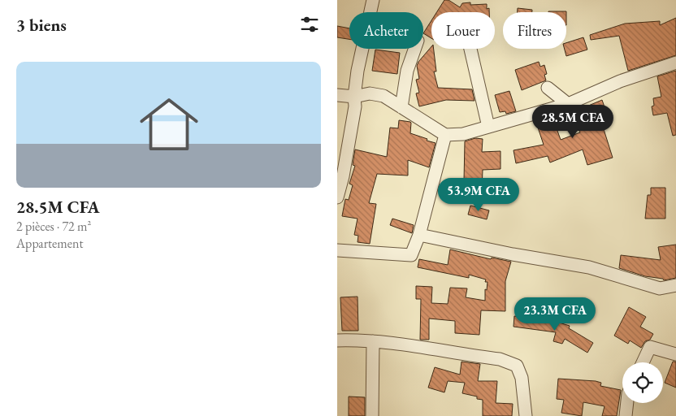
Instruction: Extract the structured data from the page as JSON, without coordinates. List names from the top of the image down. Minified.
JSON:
{"page":{"heading":"3 biens","chip":["Acheter","Louer","Filtres"],"list":[{"name":"28.5M CFA","note":"2 pièces · 72 m² · Appartement"}],"price":["28.5M CFA","53.9M CFA","23.3M CFA"]}}
